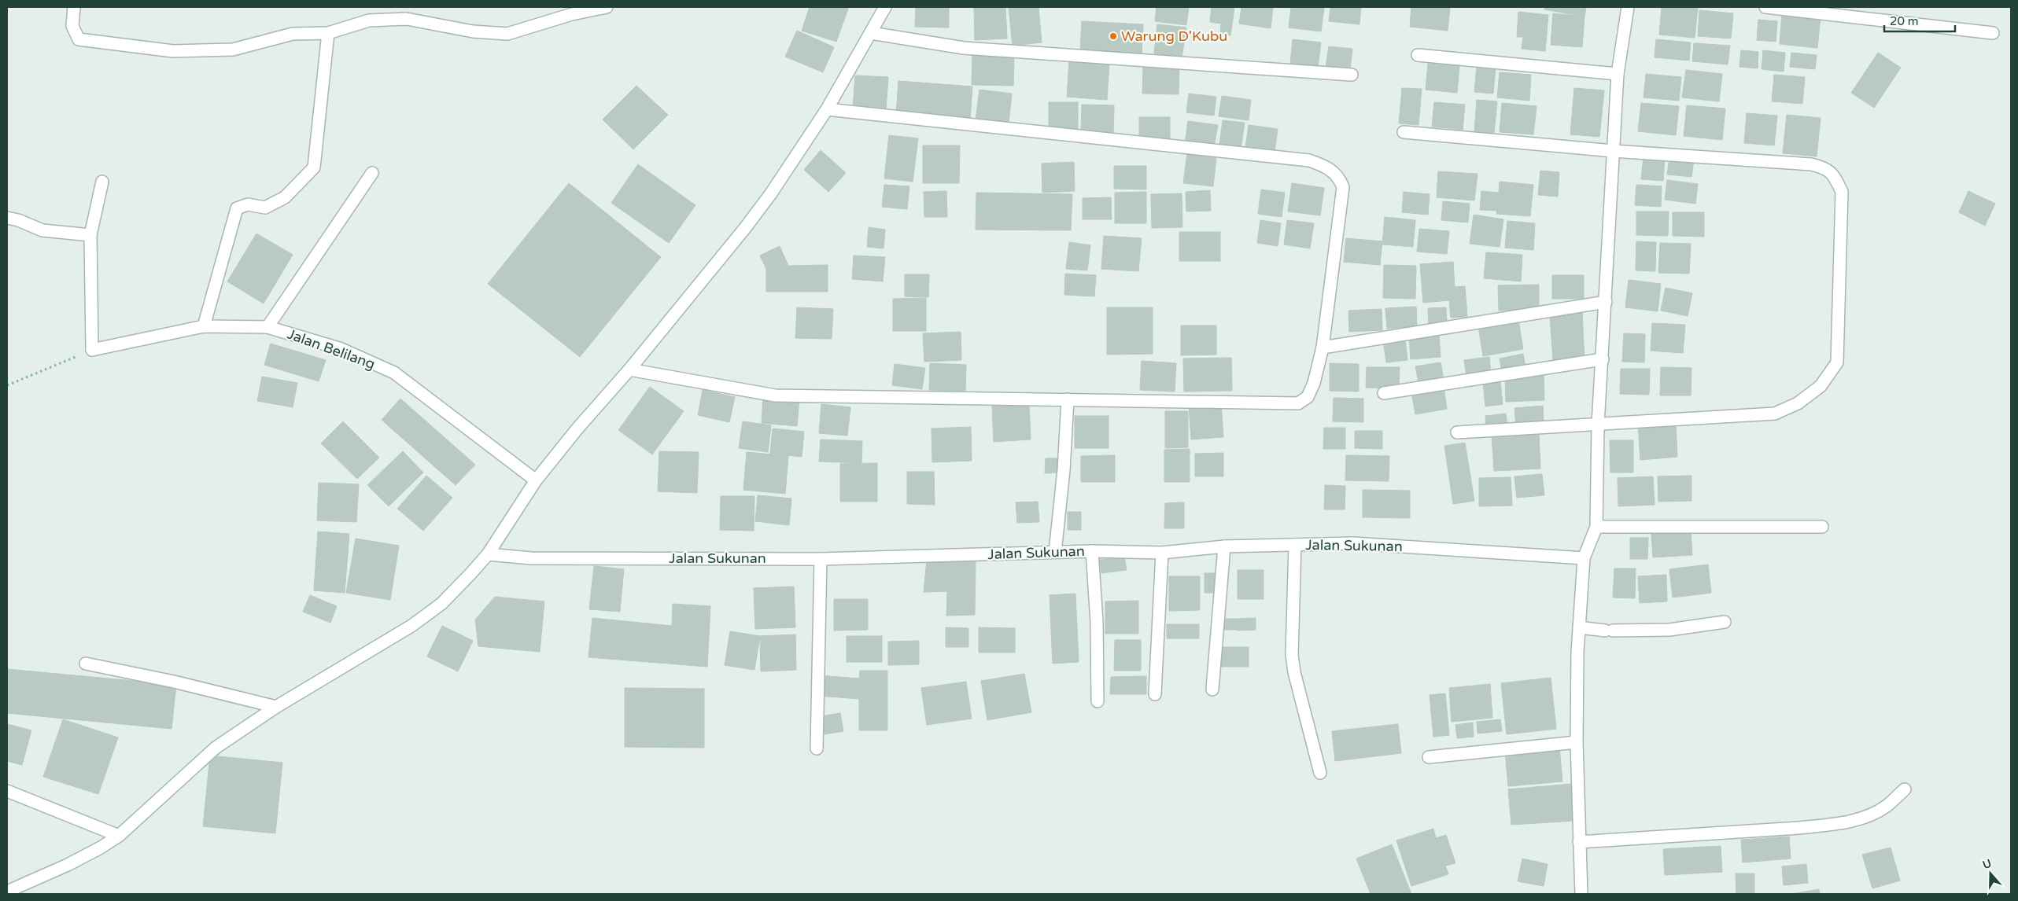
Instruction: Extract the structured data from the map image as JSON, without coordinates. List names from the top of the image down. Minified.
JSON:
{"streets":{"street":["Jalan Belilang","Jalan Sukunan"]},"places":["Warung D'Kubu"],"scale_bar":"20 m","north":"top"}
